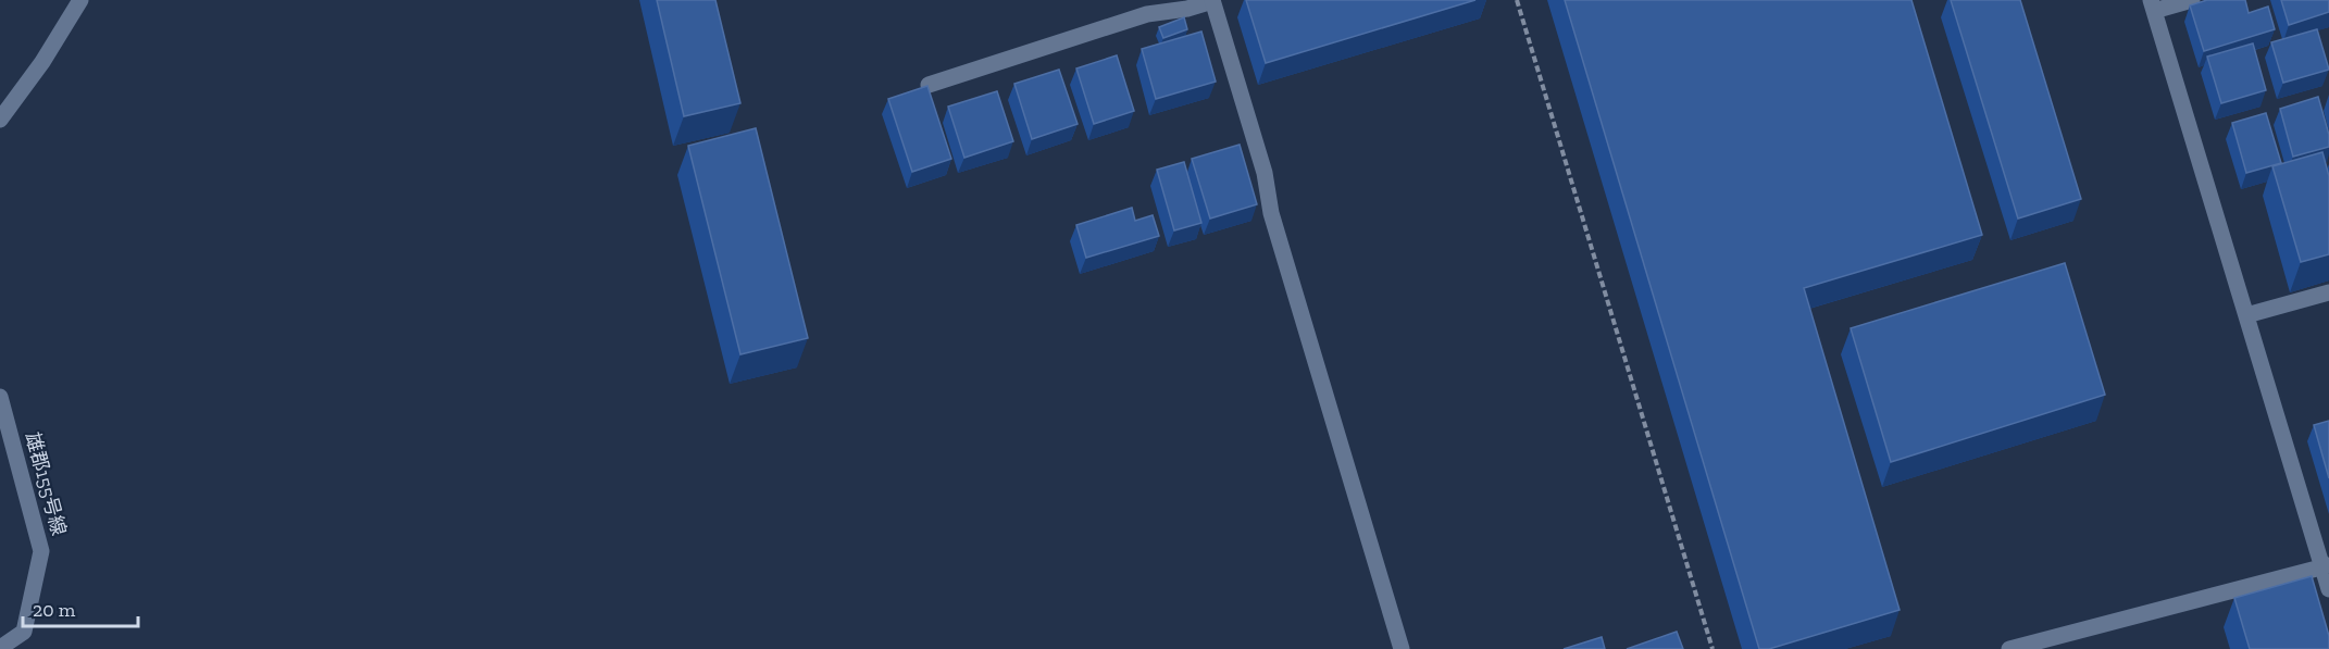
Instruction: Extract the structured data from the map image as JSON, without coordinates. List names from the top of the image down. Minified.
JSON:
{"streets":{"street":["雄郡155号線"]},"scale_bar":"20 m"}
